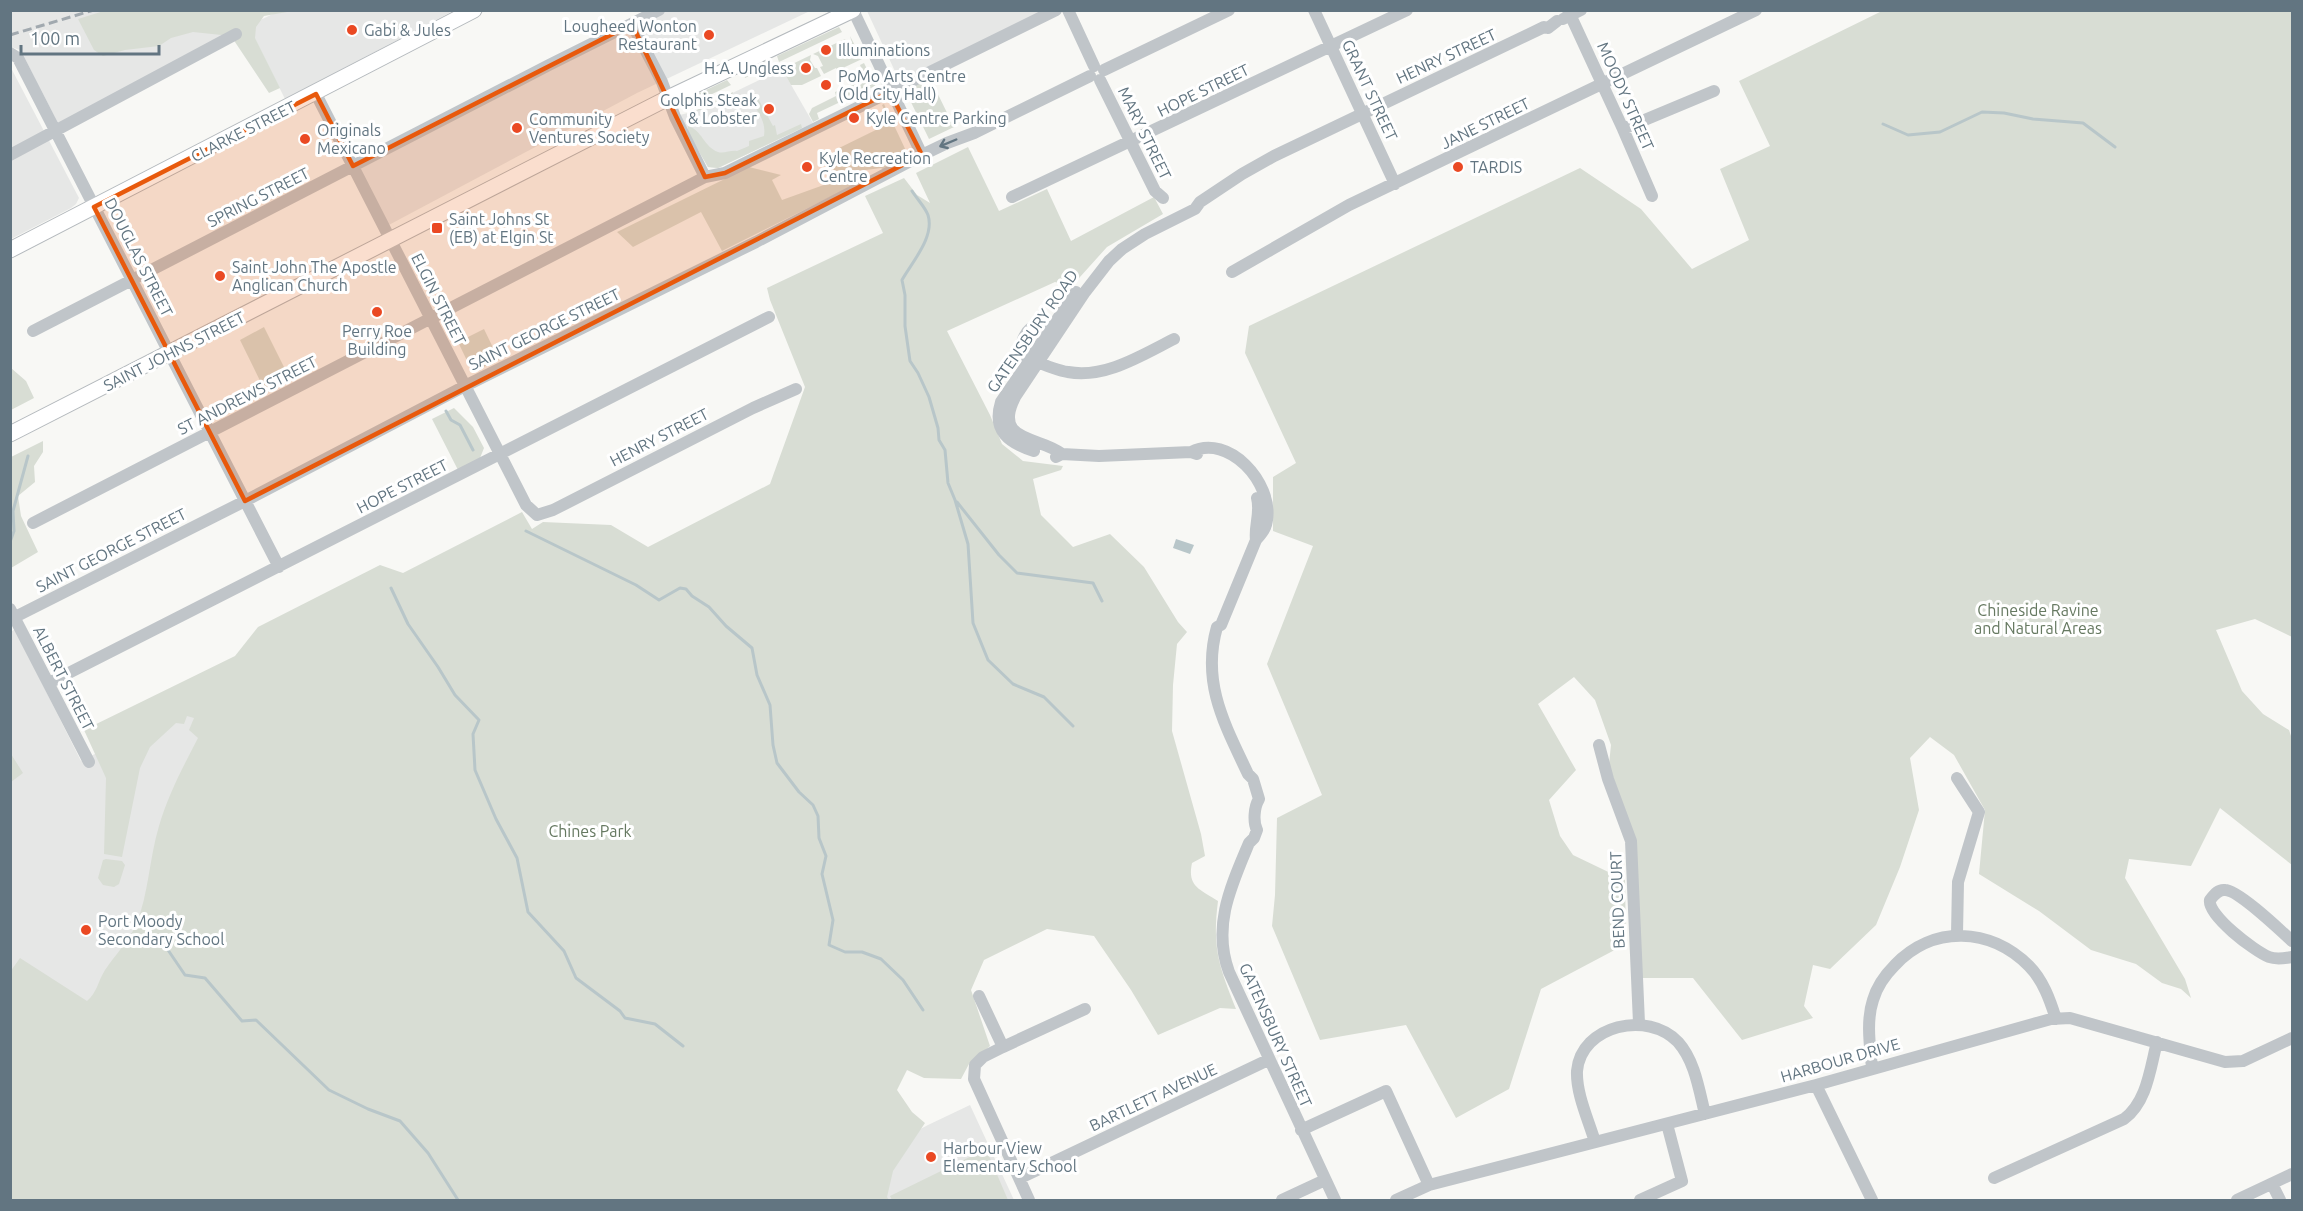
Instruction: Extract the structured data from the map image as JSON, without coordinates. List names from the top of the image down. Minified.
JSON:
{"streets":{"main road":["CLARKE STREET","SAINT JOHNS STREET"],"street":["HENRY STREET","HOPE STREET","GRANT STREET","MOODY STREET","JANE STREET","MARY STREET","SPRING STREET","DOUGLAS STREET","ELGIN STREET","SAINT GEORGE STREET","GATENSBURY ROAD","ST ANDREWS STREET","ALBERT STREET","BEND COURT","GATENSBURY STREET","HARBOUR DRIVE","BARTLETT AVENUE"]},"crossings":[["HENRY STREET","GRANT STREET"],["HENRY STREET","MOODY STREET"],["HENRY STREET","ELGIN STREET"],["HENRY STREET","GATENSBURY ROAD"],["HOPE STREET","GRANT STREET"],["HOPE STREET","MARY STREET"],["HOPE STREET","DOUGLAS STREET"],["HOPE STREET","ELGIN STREET"],["HOPE STREET","ALBERT STREET"],["GRANT STREET","JANE STREET"],["MOODY STREET","JANE STREET"],["CLARKE STREET","DOUGLAS STREET"],["CLARKE STREET","ELGIN STREET"],["MARY STREET","SAINT GEORGE STREET"],["SPRING STREET","DOUGLAS STREET"],["SPRING STREET","ELGIN STREET"],["DOUGLAS STREET","SAINT GEORGE STREET"],["DOUGLAS STREET","SAINT JOHNS STREET"],["DOUGLAS STREET","ST ANDREWS STREET"],["ELGIN STREET","SAINT GEORGE STREET"],["ELGIN STREET","SAINT JOHNS STREET"],["ELGIN STREET","ST ANDREWS STREET"],["SAINT GEORGE STREET","ALBERT STREET"],["GATENSBURY ROAD","GATENSBURY STREET"],["BEND COURT","HARBOUR DRIVE"],["GATENSBURY STREET","BARTLETT AVENUE"]],"parks":["Chineside Ravine and Natural Areas","Chines Park"],"places":{"other":["Gabi & Jules","Lougheed Wonton Restaurant","Illuminations","H.A. Ungless","PoMo Arts Centre (Old City Hall)","Golphis Steak & Lobster","Kyle Centre Parking","Community Ventures Society","Originals Mexicano","Kyle Recreation Centre","TARDIS","Saint John The Apostle Anglican Church","Perry Roe Building","Port Moody Secondary School","Harbour View Elementary School"],"transit":["Saint Johns St (EB) at Elgin St"]},"scale_bar":"100 m"}
